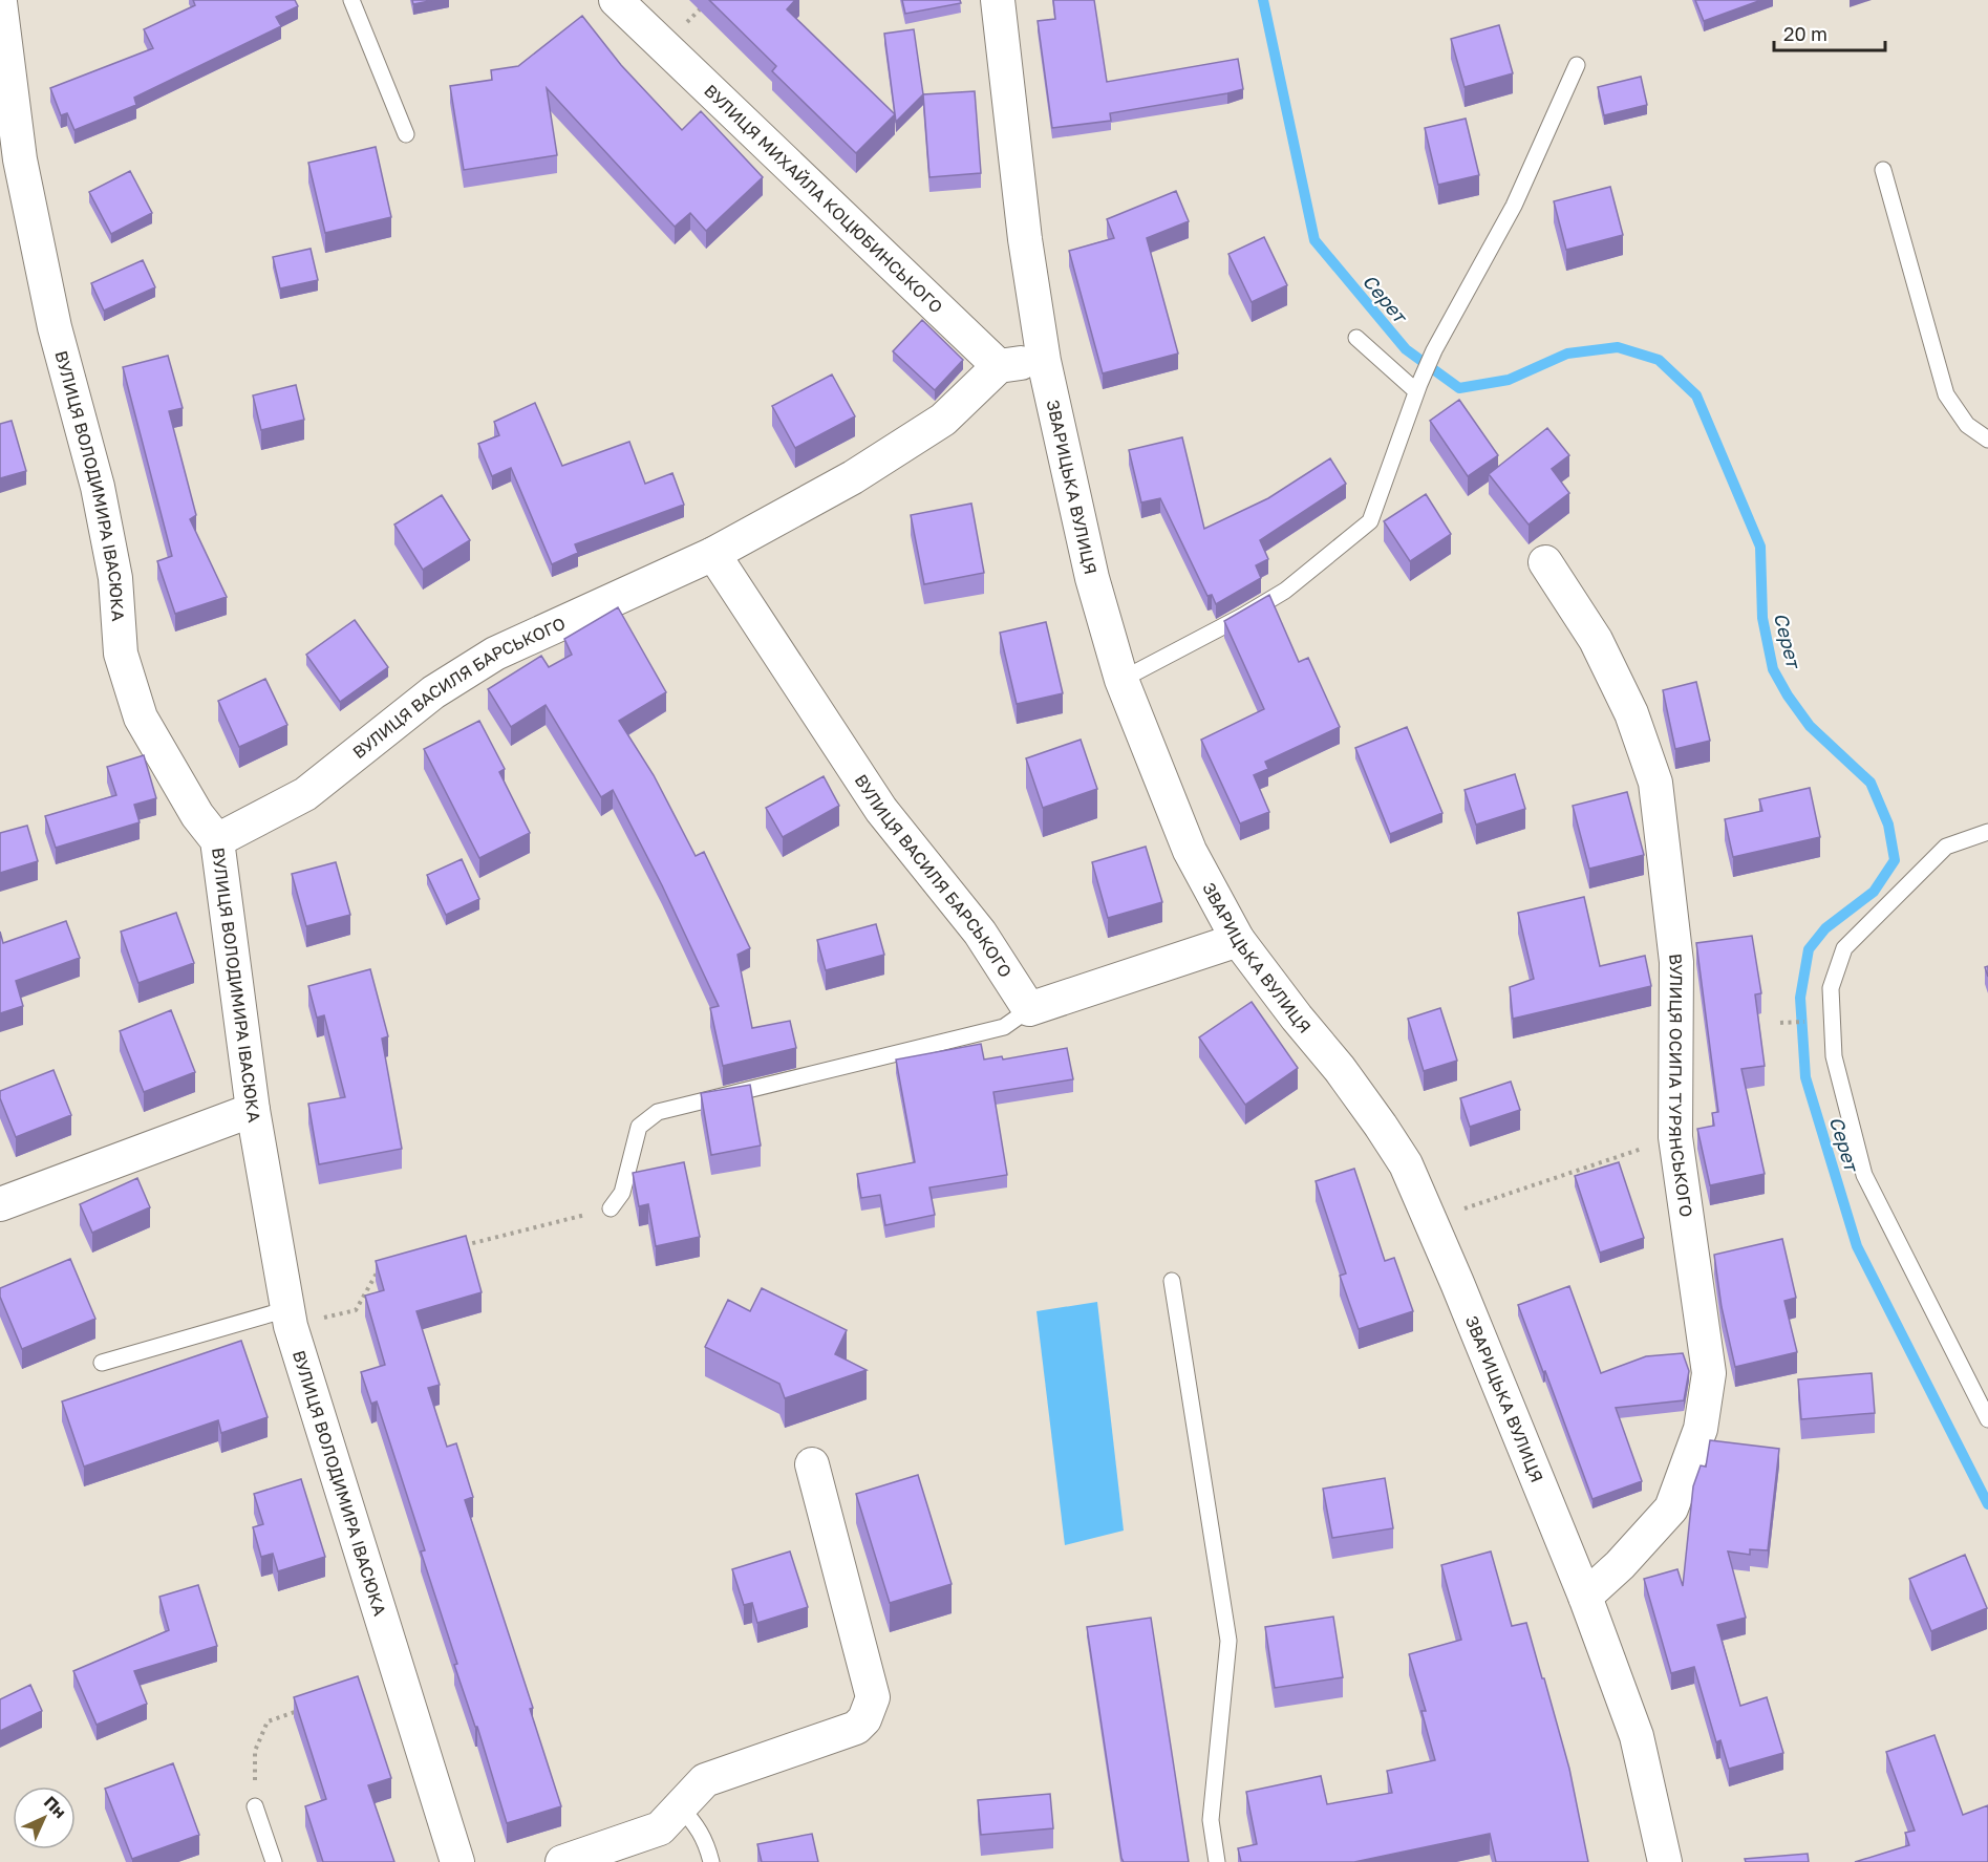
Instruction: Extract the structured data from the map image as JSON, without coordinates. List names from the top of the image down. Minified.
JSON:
{"streets":{"street":["ВУЛИЦЯ МИХАЙЛА КОЦЮБИНСЬКОГО","ВУЛИЦЯ ВОЛОДИМИРА ІВАСЮКА","ЗВАРИЦЬКА ВУЛИЦЯ","ВУЛИЦЯ ВАСИЛЯ БАРСЬКОГО","ВУЛИЦЯ ОСИПА ТУРЯНСЬКОГО"]},"crossings":[["ВУЛИЦЯ МИХАЙЛА КОЦЮБИНСЬКОГО","ВУЛИЦЯ ВАСИЛЯ БАРСЬКОГО"],["ВУЛИЦЯ ВОЛОДИМИРА ІВАСЮКА","ВУЛИЦЯ ВАСИЛЯ БАРСЬКОГО"],["ЗВАРИЦЬКА ВУЛИЦЯ","ВУЛИЦЯ ОСИПА ТУРЯНСЬКОГО"]],"water":["Серет"],"scale_bar":"20 m","north":"top right"}
